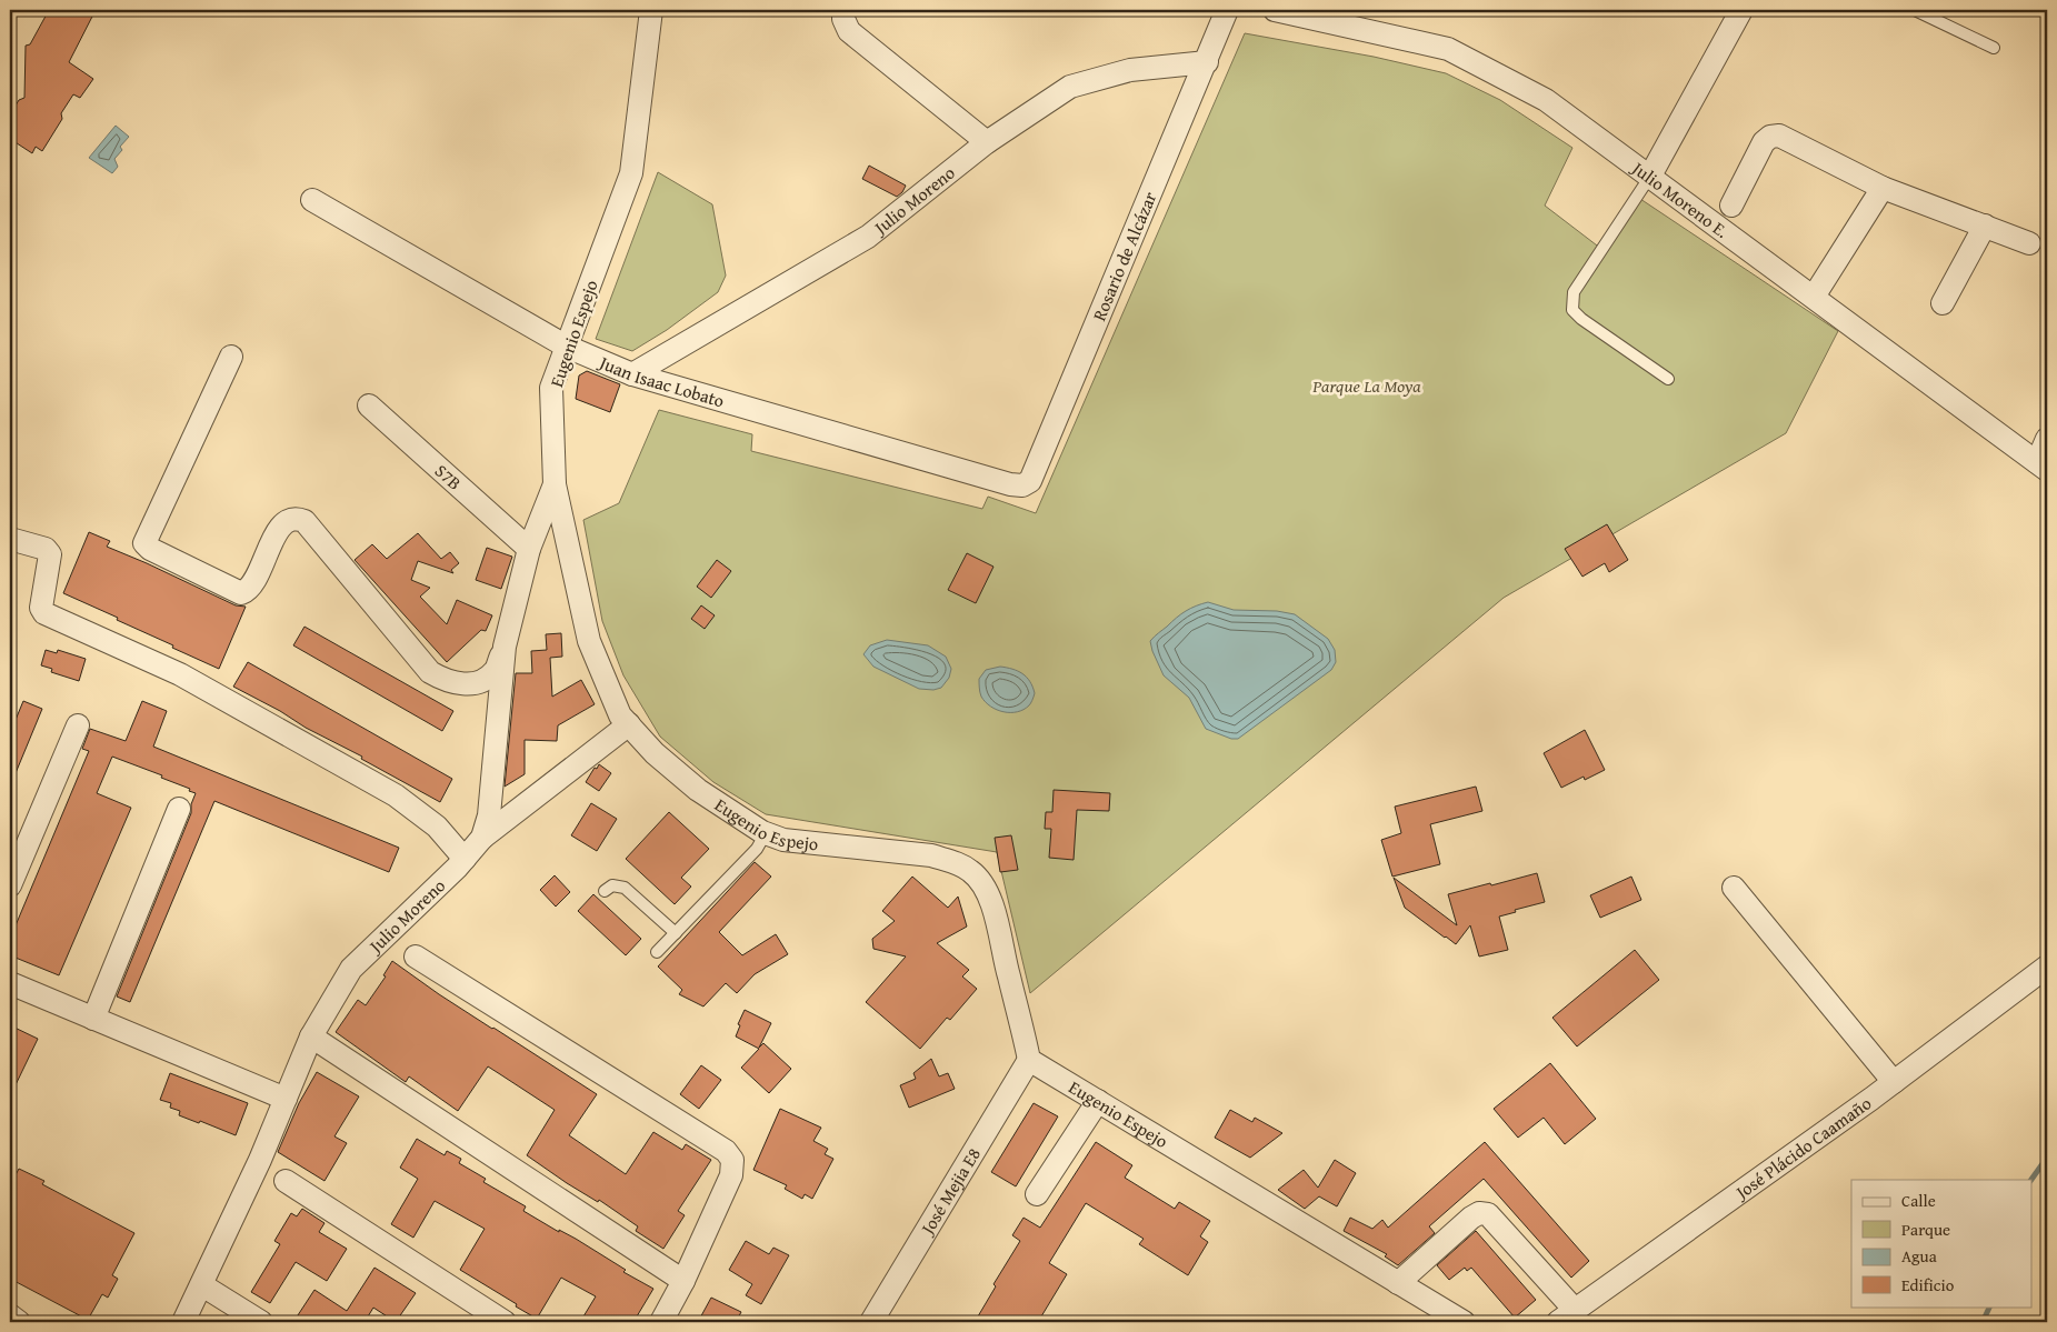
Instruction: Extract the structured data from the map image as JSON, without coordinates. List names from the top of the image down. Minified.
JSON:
{"streets":{"street":["Julio Moreno","Julio Moreno E.","Rosario de Alcázar","Eugenio Espejo","Juan Isaac Lobato","S7B","José Plácido Caamaño","José Mejia E8"]},"crossings":[["Julio Moreno","Rosario de Alcázar"],["Julio Moreno","Eugenio Espejo"],["Julio Moreno","Juan Isaac Lobato"],["Julio Moreno","S7B"],["Rosario de Alcázar","Juan Isaac Lobato"],["Eugenio Espejo","Juan Isaac Lobato"],["Eugenio Espejo","José Mejia E8"]],"parks":["Parque La Moya"],"legend":["Calle","Parque","Agua","Edificio"]}
